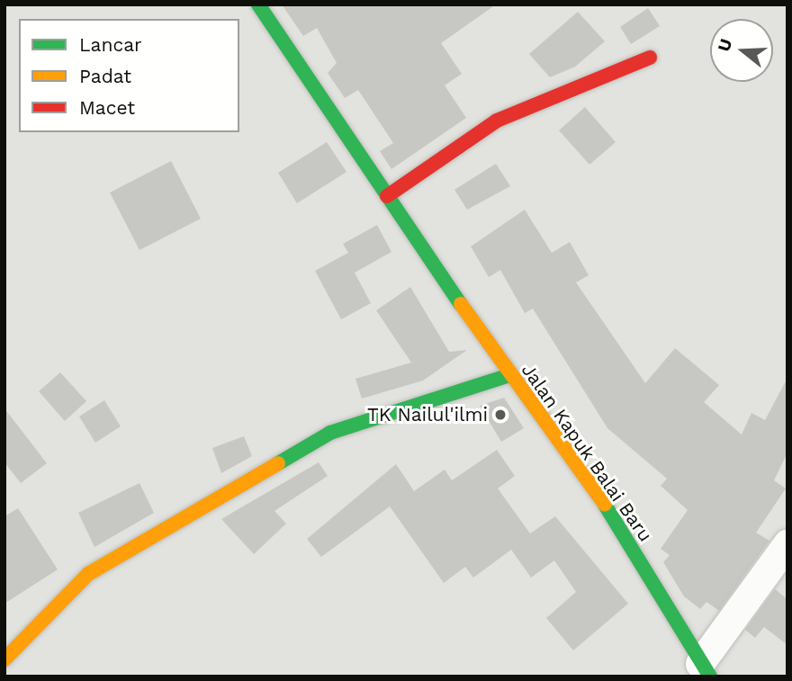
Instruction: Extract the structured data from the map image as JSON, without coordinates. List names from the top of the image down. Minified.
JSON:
{"streets":{"street":["Jalan Kapuk Balai Baru"]},"places":["TK Nailul'ilmi"],"legend":["Lancar","Padat","Macet"],"north":"left"}
